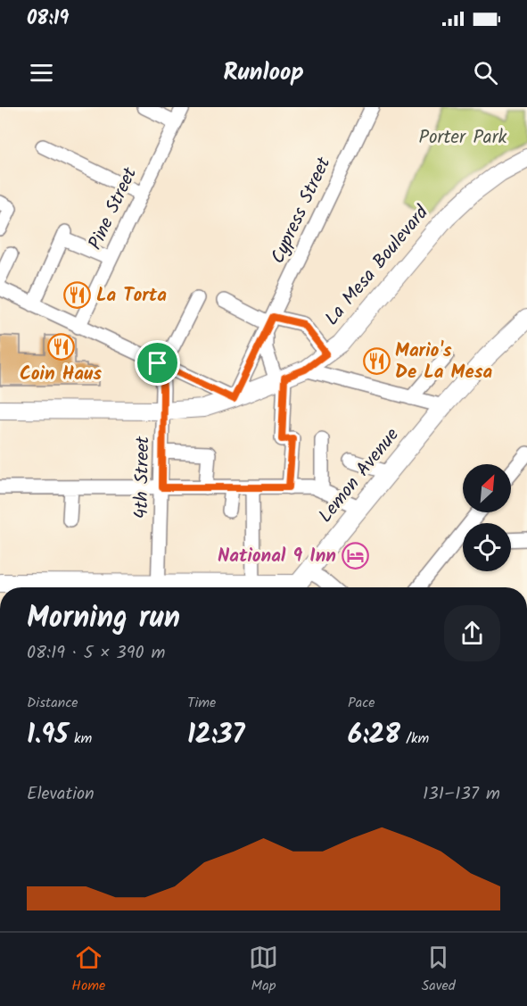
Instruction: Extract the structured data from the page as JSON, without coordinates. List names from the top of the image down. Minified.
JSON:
{"streets":{"main road":["La Mesa Boulevard","Lemon Avenue"],"street":["Pine Street","Cypress Street","4th Street"]},"crossings":[["Cypress Street","La Mesa Boulevard"],["La Mesa Boulevard","4th Street"]],"parks":["Porter Park"],"places":{"restaurant":["La Torta","Coin Haus","Mario's De La Mesa"],"hotel":["National 9 Inn"]},"north":"top right","page":{"status":"08:19","header":"Runloop","heading":["Morning run","08:19 · 5 × 390 m"],"stats":[["Distance","1.95 km"],["Time","12:37"],["Pace","6:28 /km"]],"chart":["Elevation","131–137 m"],"tabs":["Home","Map","Saved"]}}
